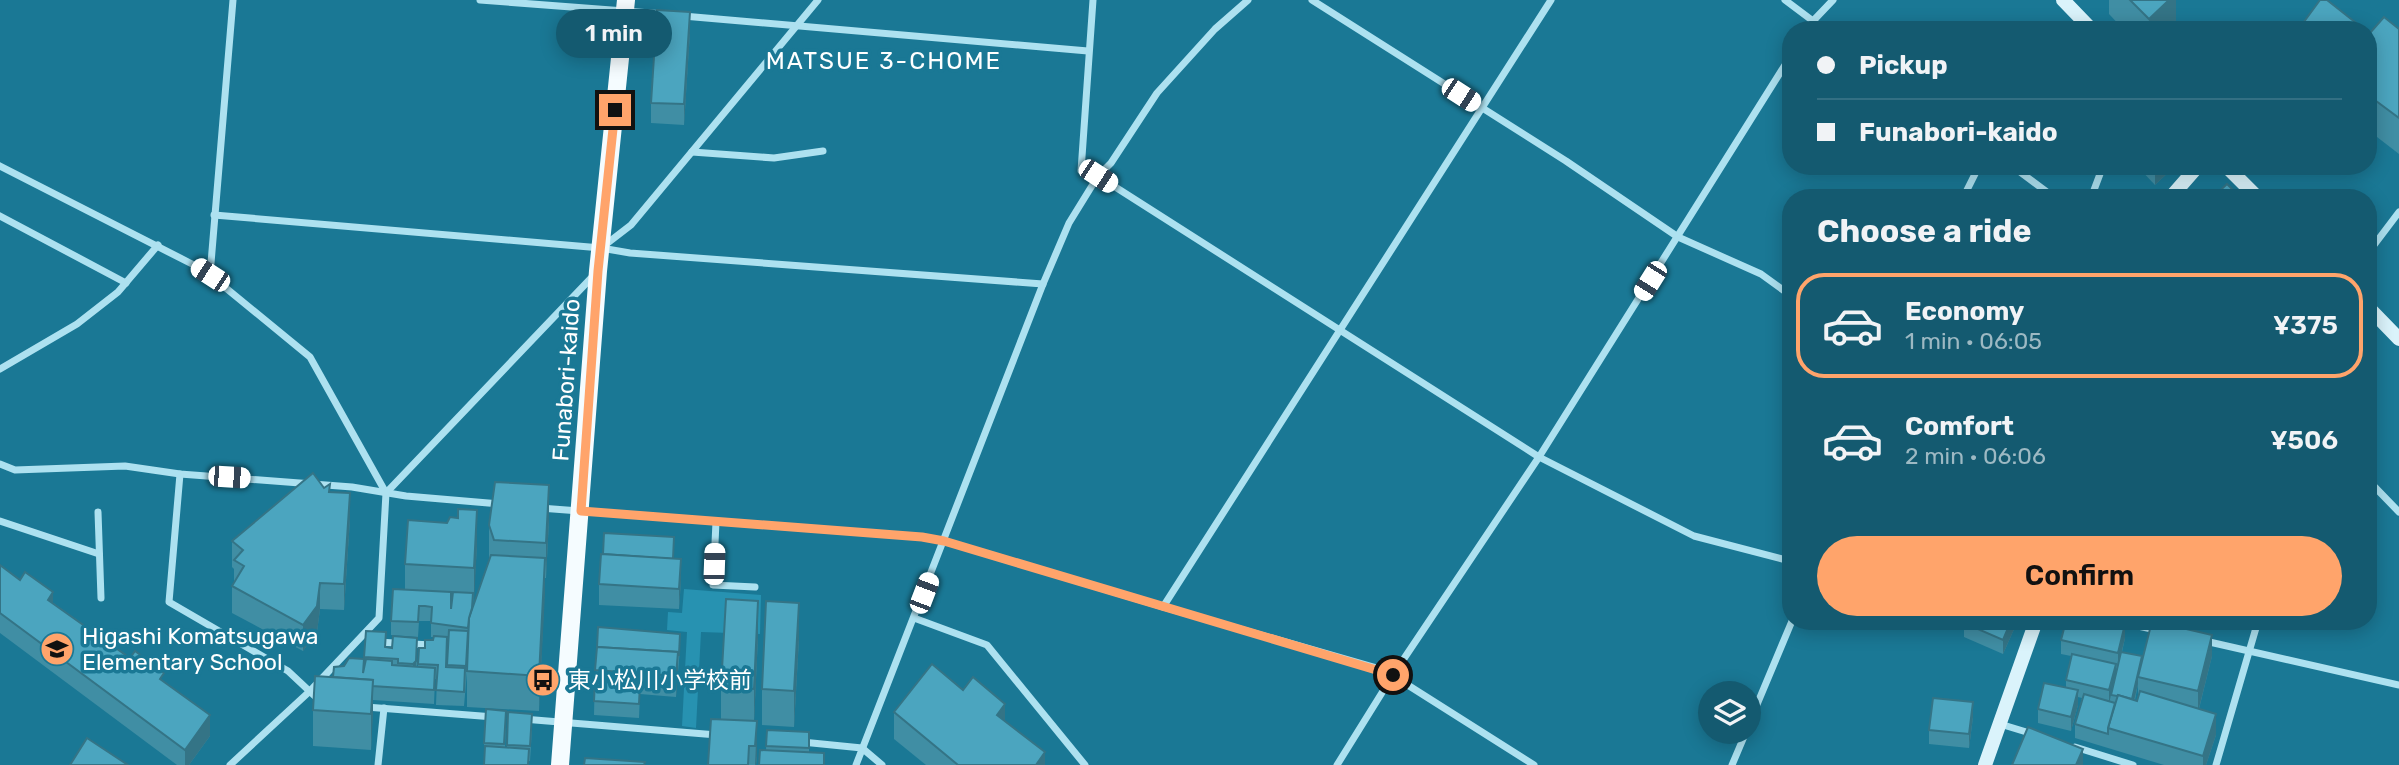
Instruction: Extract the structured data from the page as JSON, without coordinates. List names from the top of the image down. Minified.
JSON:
{"streets":{"main road":["Funabori-kaido"]},"districts":["MATSUE 3-CHOME"],"places":{"school or university":["Higashi Komatsugawa Elementary School"],"bus stop":["東小松川小学校前"]},"page":{"bubble":"1 min","banner":["Pickup","Funabori-kaido"],"heading":"Choose a ride","list":[{"name":"Economy","note":"1 min · 06:05","value":"¥375"},{"name":"Comfort","note":"2 min · 06:06","value":"¥506"}],"buttons":"Confirm"}}
